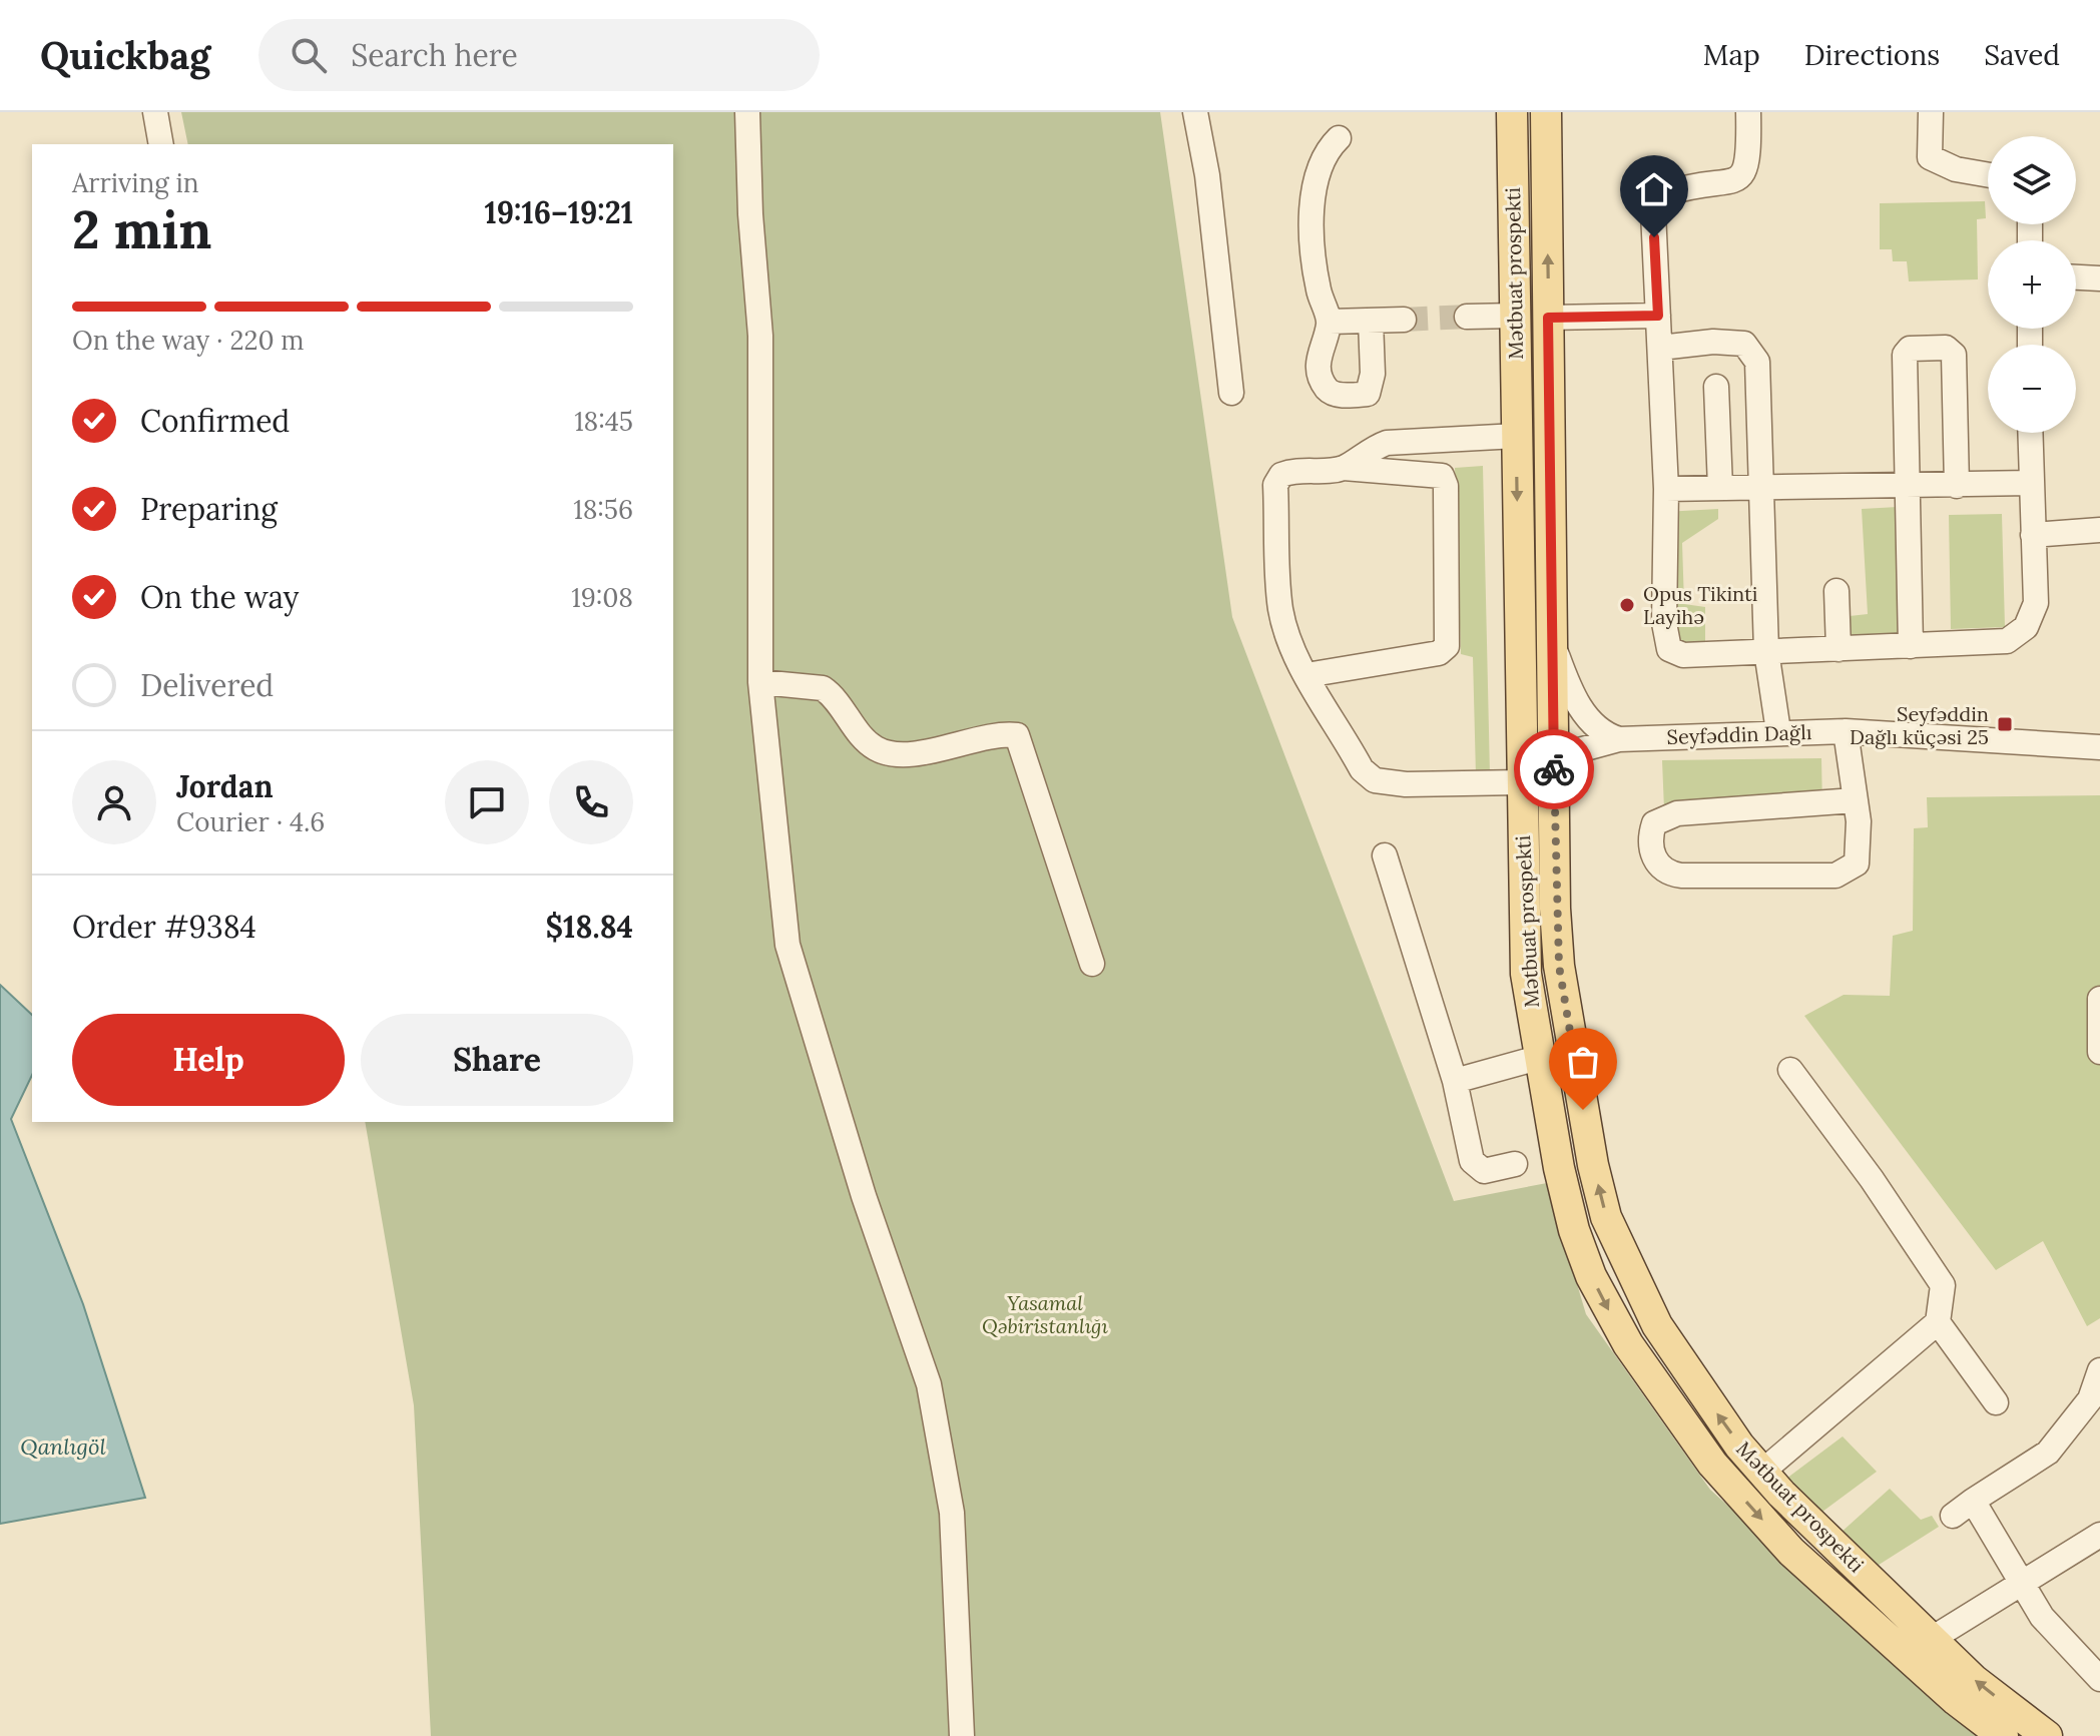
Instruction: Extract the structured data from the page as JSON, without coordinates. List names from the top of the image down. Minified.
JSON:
{"streets":{"main road":["Mətbuat prospekti"],"street":["Seyfəddin Dağlı"]},"crossings":[["Mətbuat prospekti","Seyfəddin Dağlı"]],"water":["Qanlıgöl"],"parks":["Yasamal Qəbiristanlığı"],"places":{"other":["Opus Tikinti Layihə"],"transit":["Seyfəddin Dağlı küçəsi 25"]},"page":{"header":"Quickbag","search":"Search here","nav":["Map","Directions","Saved"],"map_buttons":["+","−"],"heading":["2 min","Arriving in","19:16–19:21"],"panel":["Jordan","Courier · 4.6","Order #9384","$18.84"],"bar":"On the way · 220 m","list":[["Confirmed","18:45"],["Preparing","18:56"],["On the way","19:08"],"Delivered"],"buttons":["Help","Share"]}}
